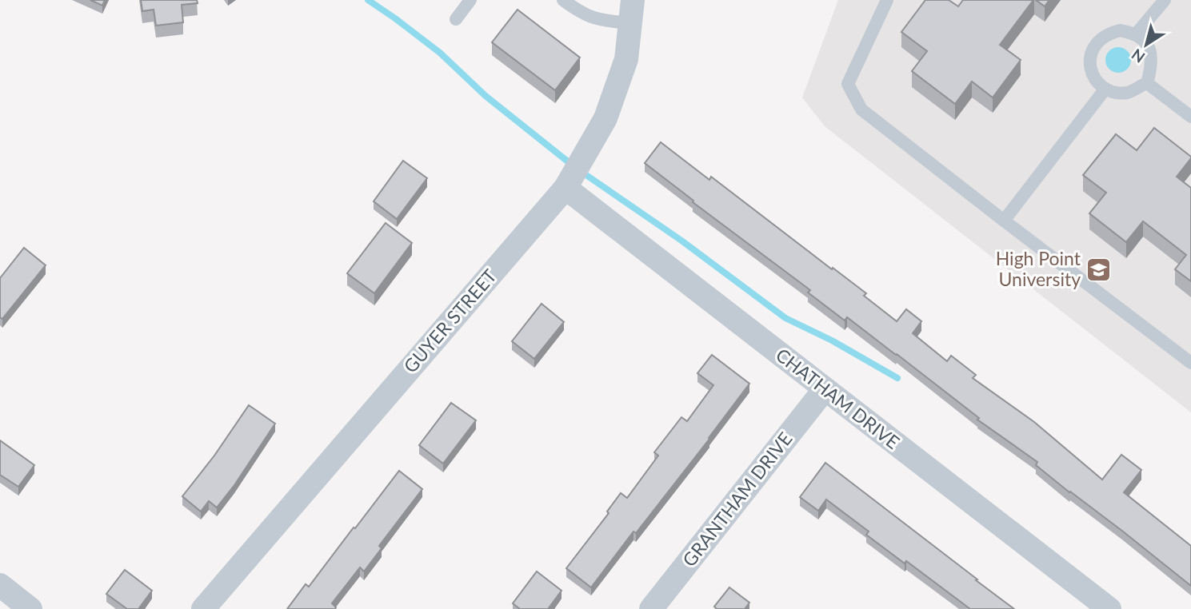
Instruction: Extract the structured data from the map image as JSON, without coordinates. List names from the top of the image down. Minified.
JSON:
{"streets":{"street":["GUYER STREET","CHATHAM DRIVE","GRANTHAM DRIVE"]},"crossings":[["GUYER STREET","CHATHAM DRIVE"],["CHATHAM DRIVE","GRANTHAM DRIVE"]],"places":{"school or university":["High Point University"]},"north":"bottom left"}
